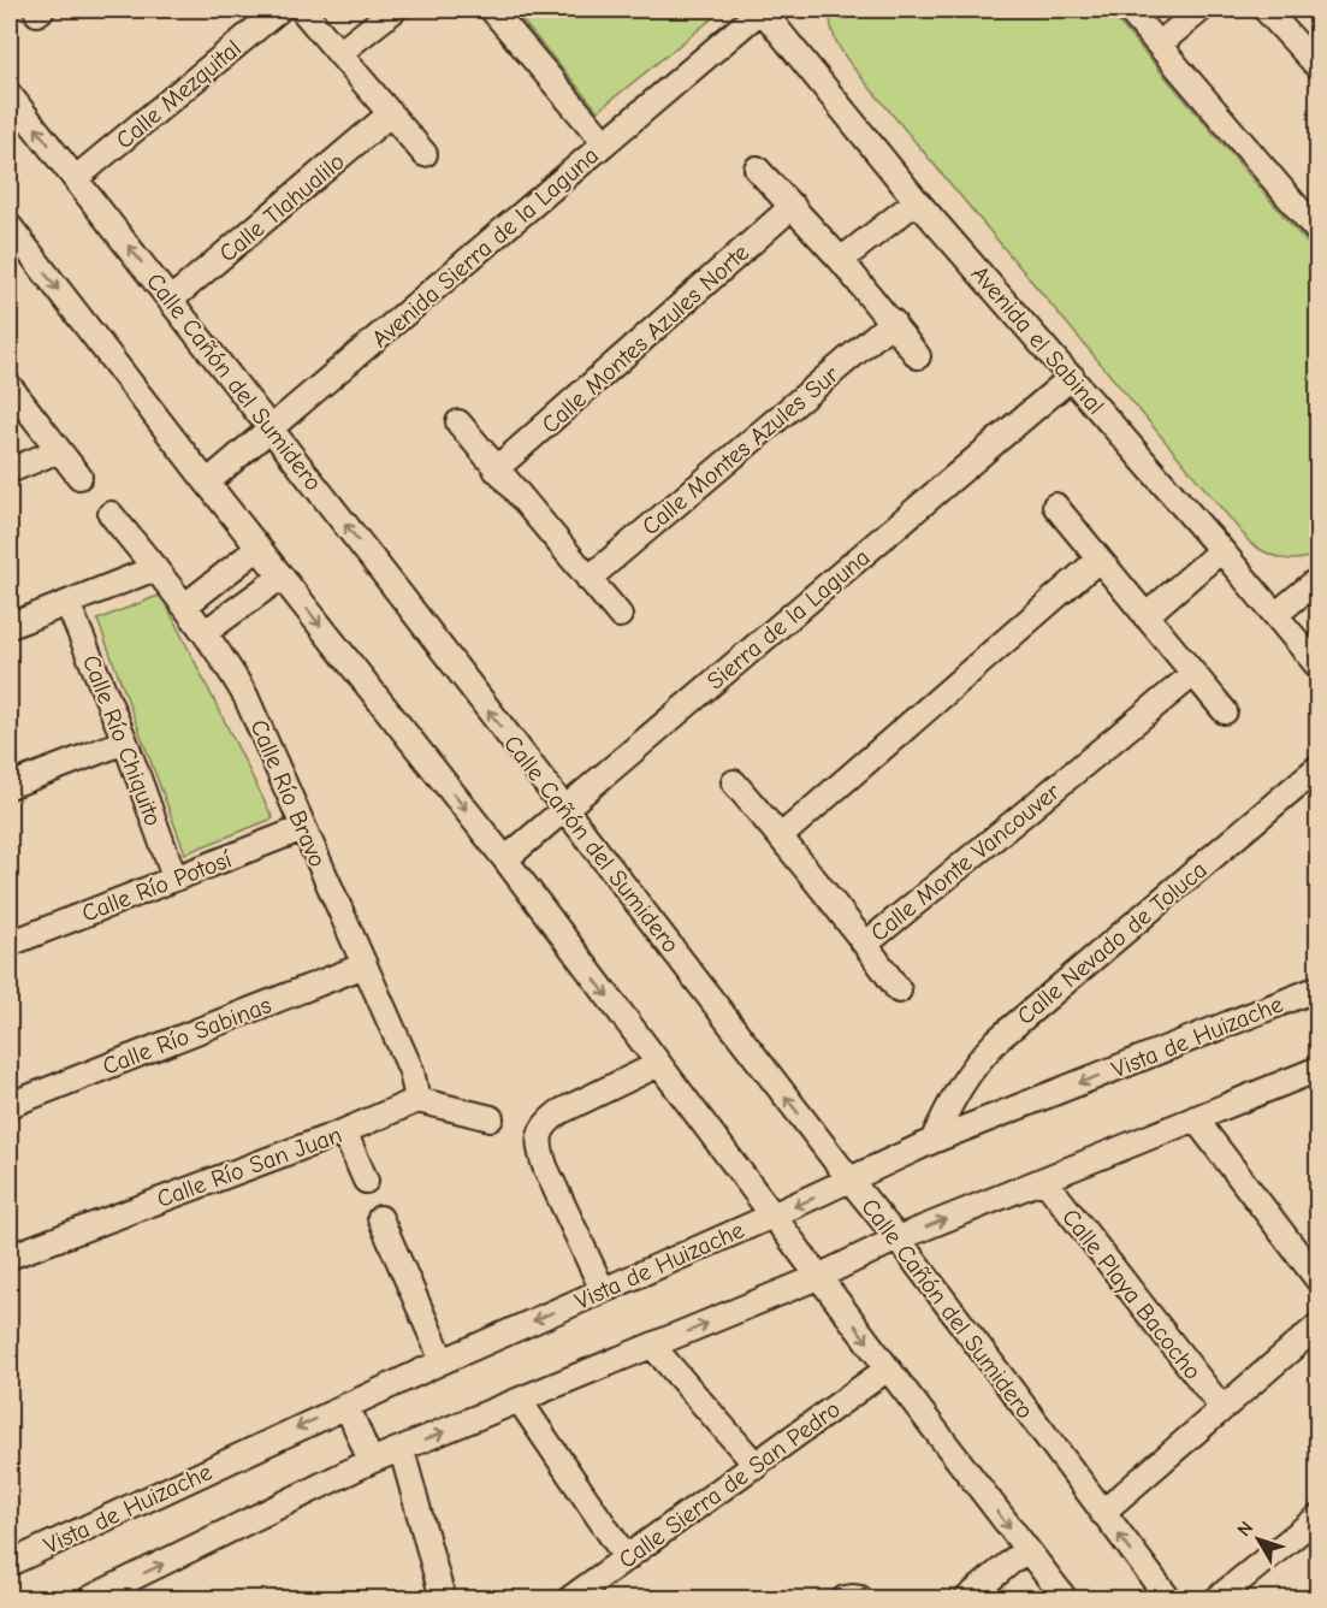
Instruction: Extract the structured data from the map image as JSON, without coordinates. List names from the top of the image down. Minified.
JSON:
{"streets":{"street":["Calle Mezquital","Calle Tlahualilo","Avenida Sierra de la Laguna","Calle Montes Azules Norte","Avenida el Sabinal","Calle Cañón del Sumidero","Calle Montes Azules Sur","Sierra de la Laguna","Calle Río Chiquito","Calle Río Bravo","Calle Monte Vancouver","Calle Río Potosí","Calle Nevado de Toluca","Calle Río Sabinas","Vista de Huizache","Calle Río San Juan","Calle Playa Bacocho","Calle Sierra de San Pedro"]},"crossings":[["Calle Mezquital","Calle Cañón del Sumidero"],["Calle Tlahualilo","Calle Cañón del Sumidero"],["Avenida Sierra de la Laguna","Avenida el Sabinal"],["Avenida Sierra de la Laguna","Calle Cañón del Sumidero"],["Avenida el Sabinal","Sierra de la Laguna"],["Calle Cañón del Sumidero","Sierra de la Laguna"],["Calle Cañón del Sumidero","Vista de Huizache"],["Calle Río Chiquito","Calle Río Potosí"],["Calle Río Bravo","Calle Río Potosí"],["Calle Río Bravo","Calle Río Sabinas"],["Calle Río Bravo","Calle Río San Juan"],["Calle Nevado de Toluca","Vista de Huizache"]],"north":"top left"}
